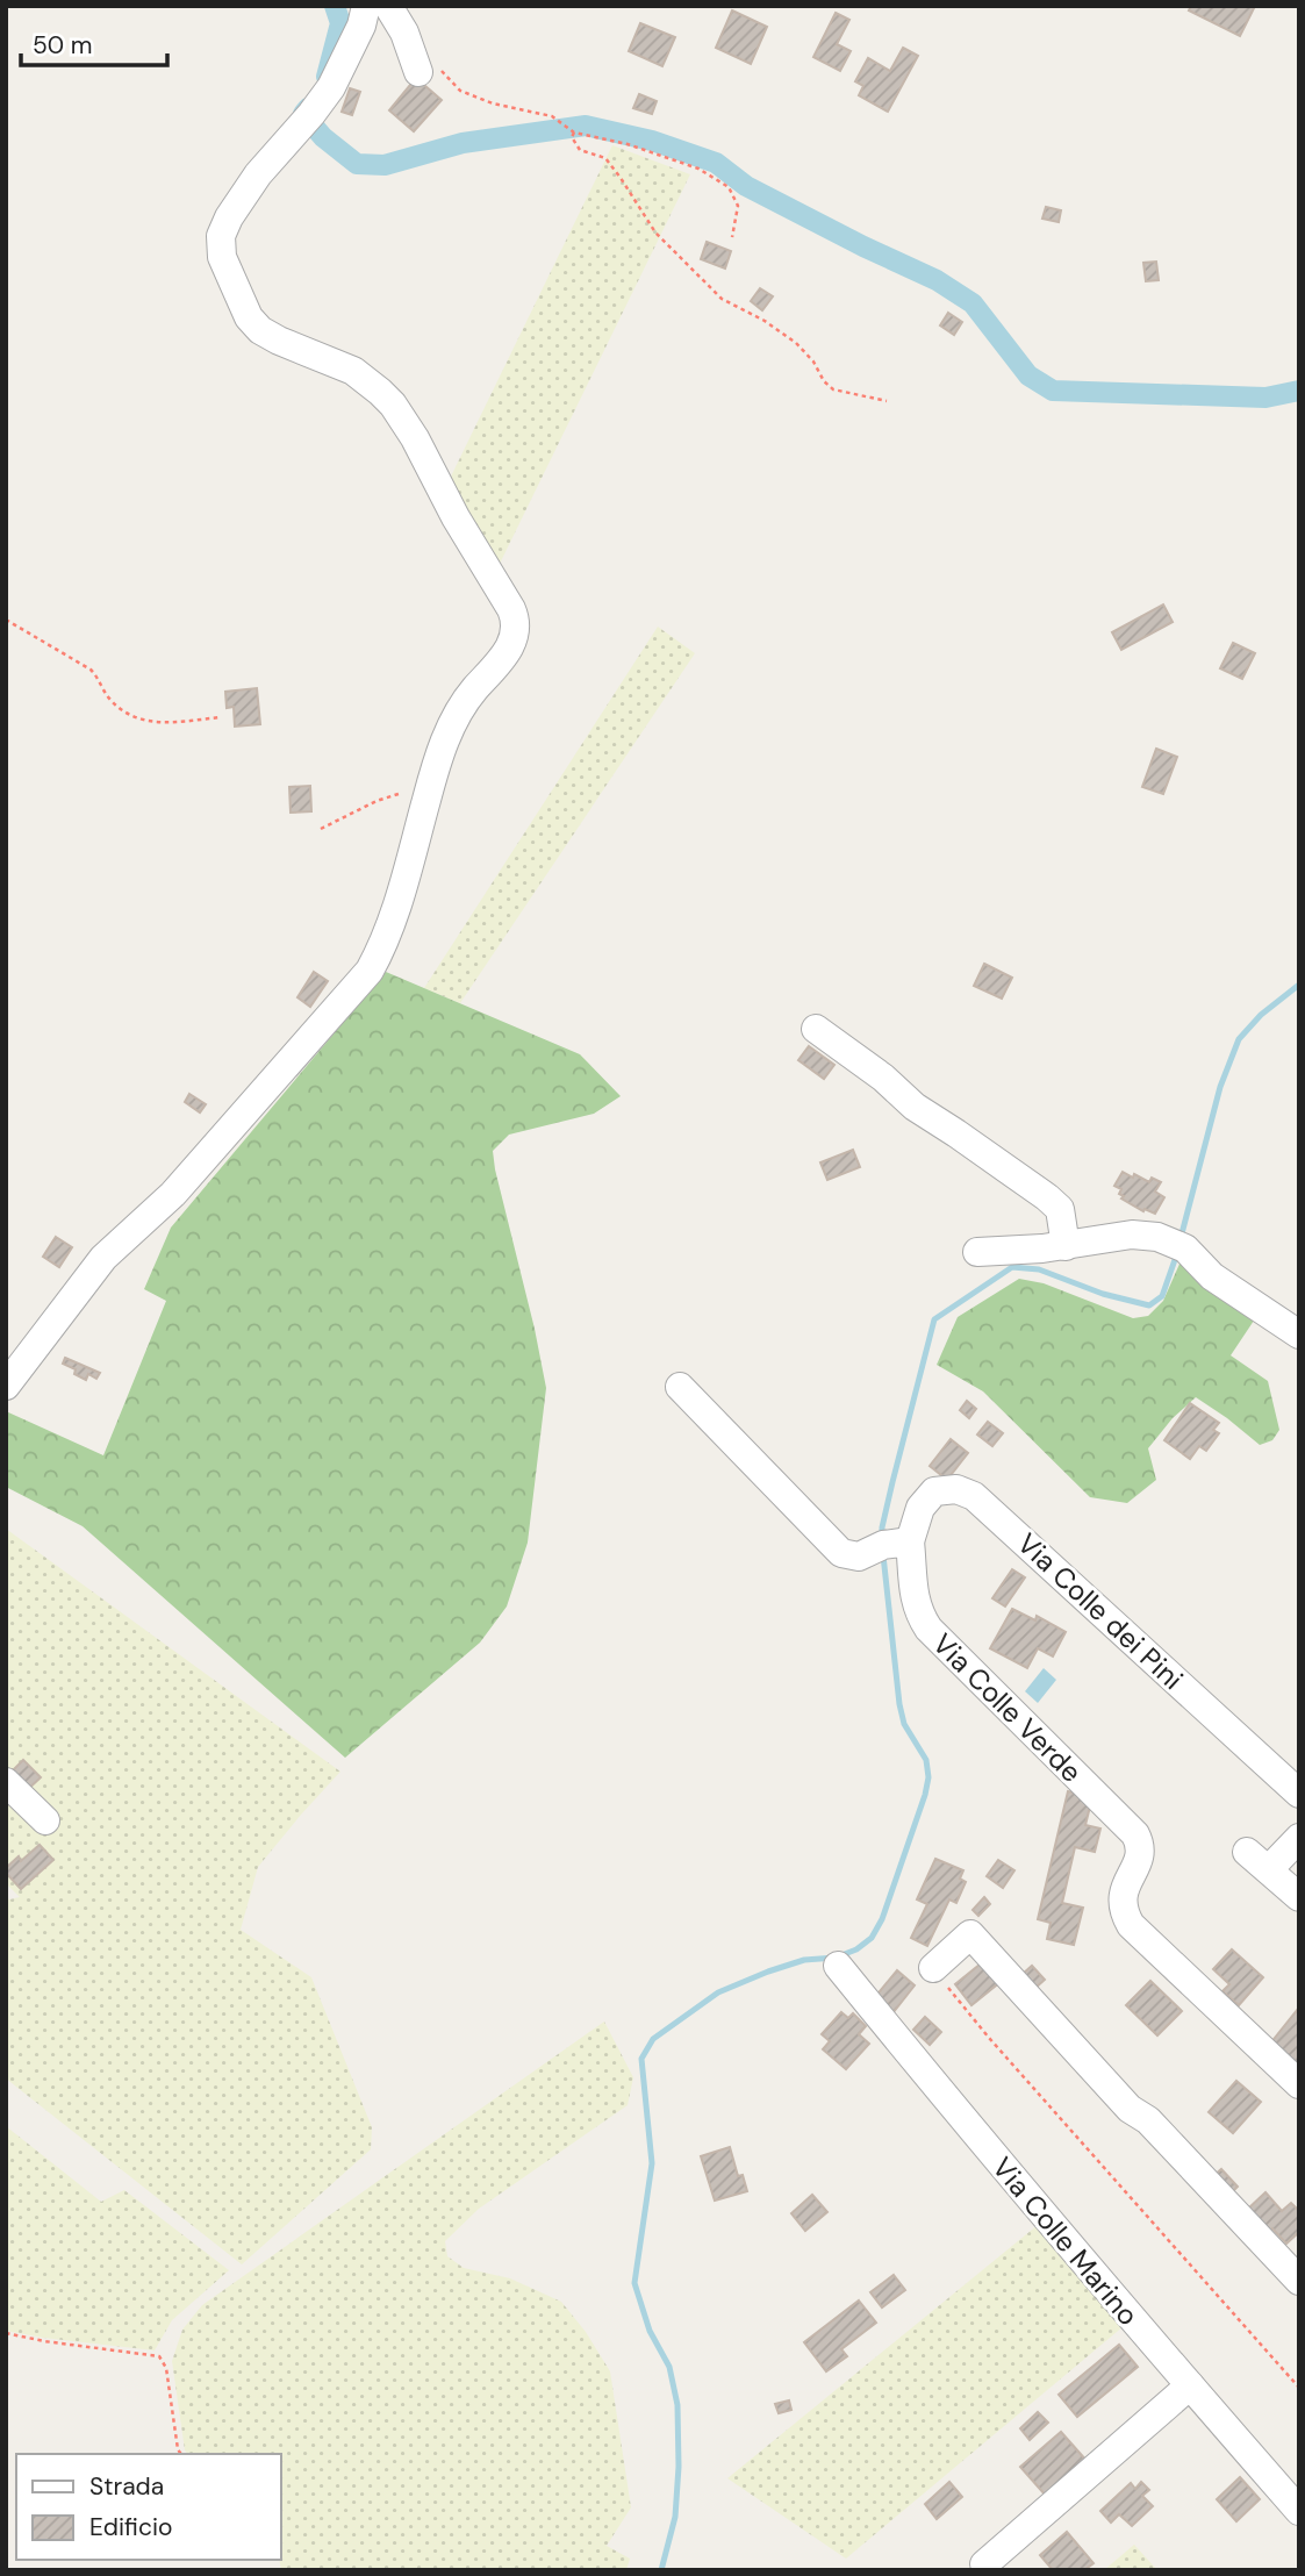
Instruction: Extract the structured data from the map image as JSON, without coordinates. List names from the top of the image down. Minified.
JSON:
{"streets":{"street":["Via Colle dei Pini","Via Colle Verde","Via Colle Marino"]},"crossings":[["Via Colle dei Pini","Via Colle Verde"]],"legend":["Strada","Edificio"],"scale_bar":"50 m"}
